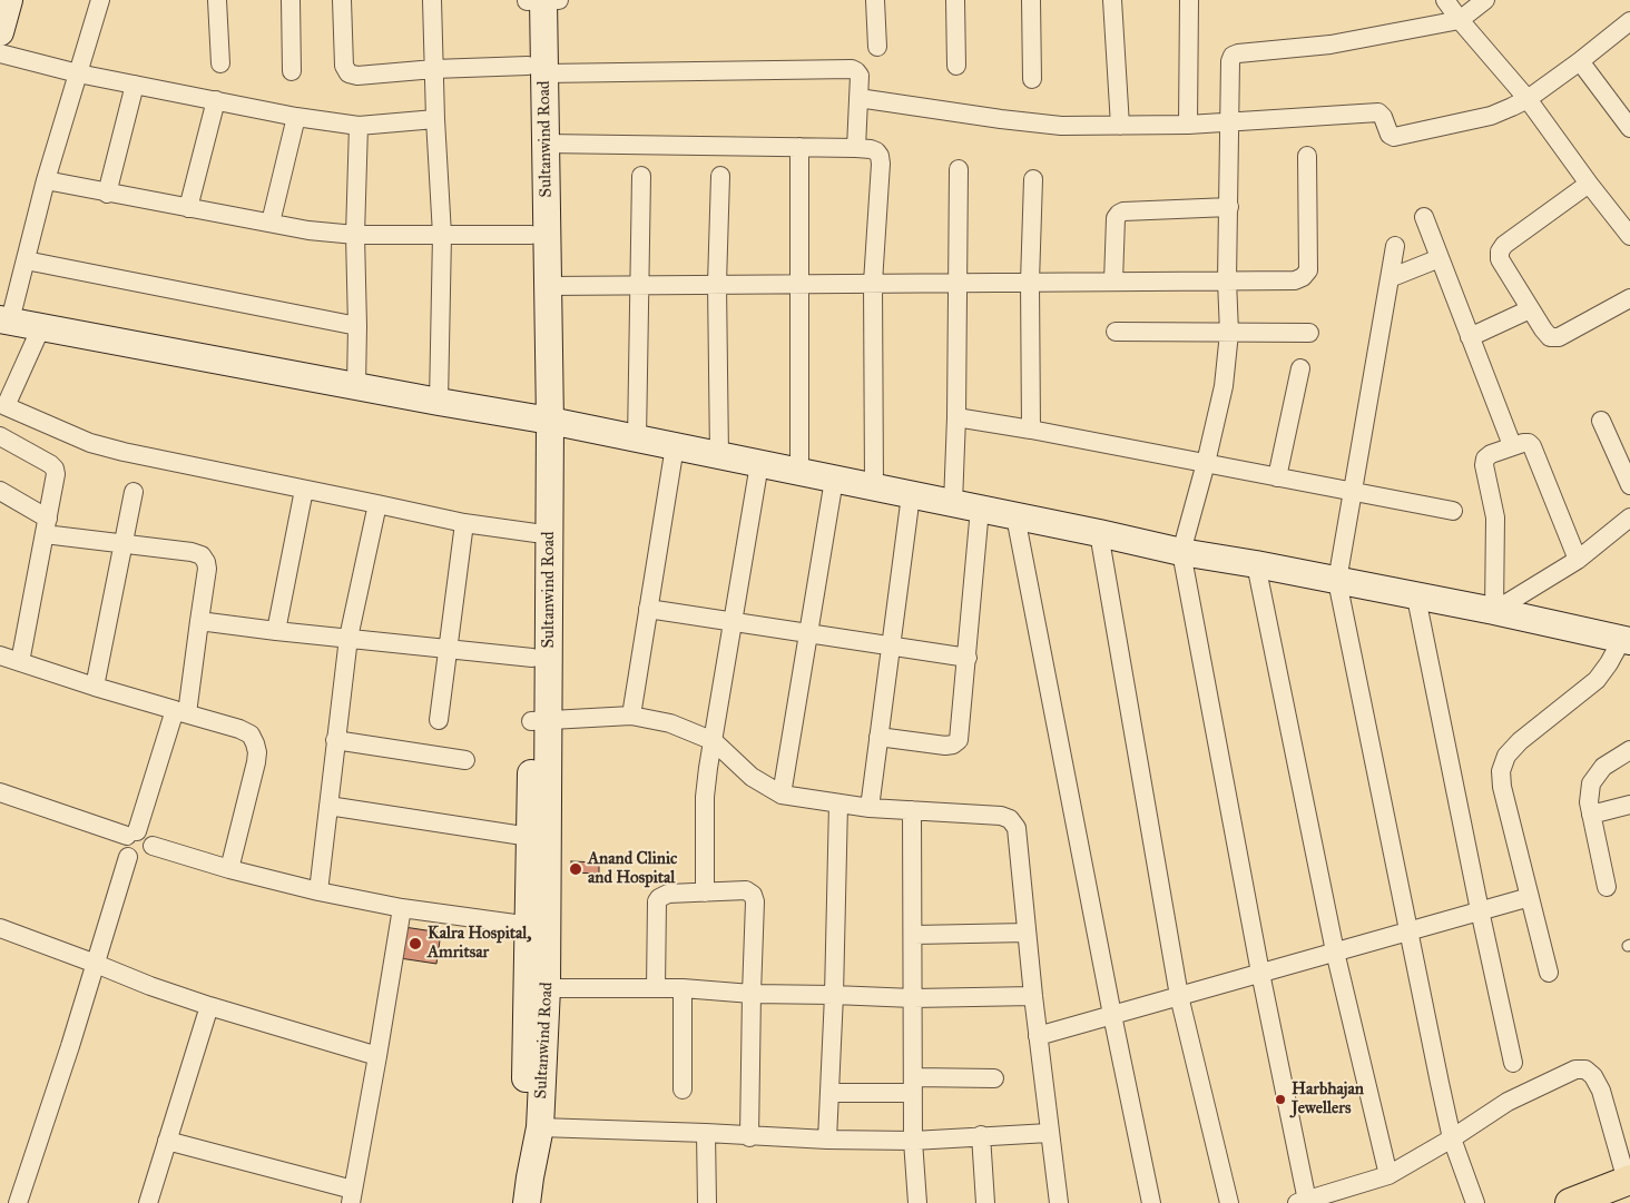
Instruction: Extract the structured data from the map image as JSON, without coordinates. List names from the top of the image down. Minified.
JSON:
{"streets":{"main road":["Sultanwind Road"]},"places":["Anand Clinic and Hospital","Kalra Hospital, Amritsar","Harbhajan Jewellers"]}
